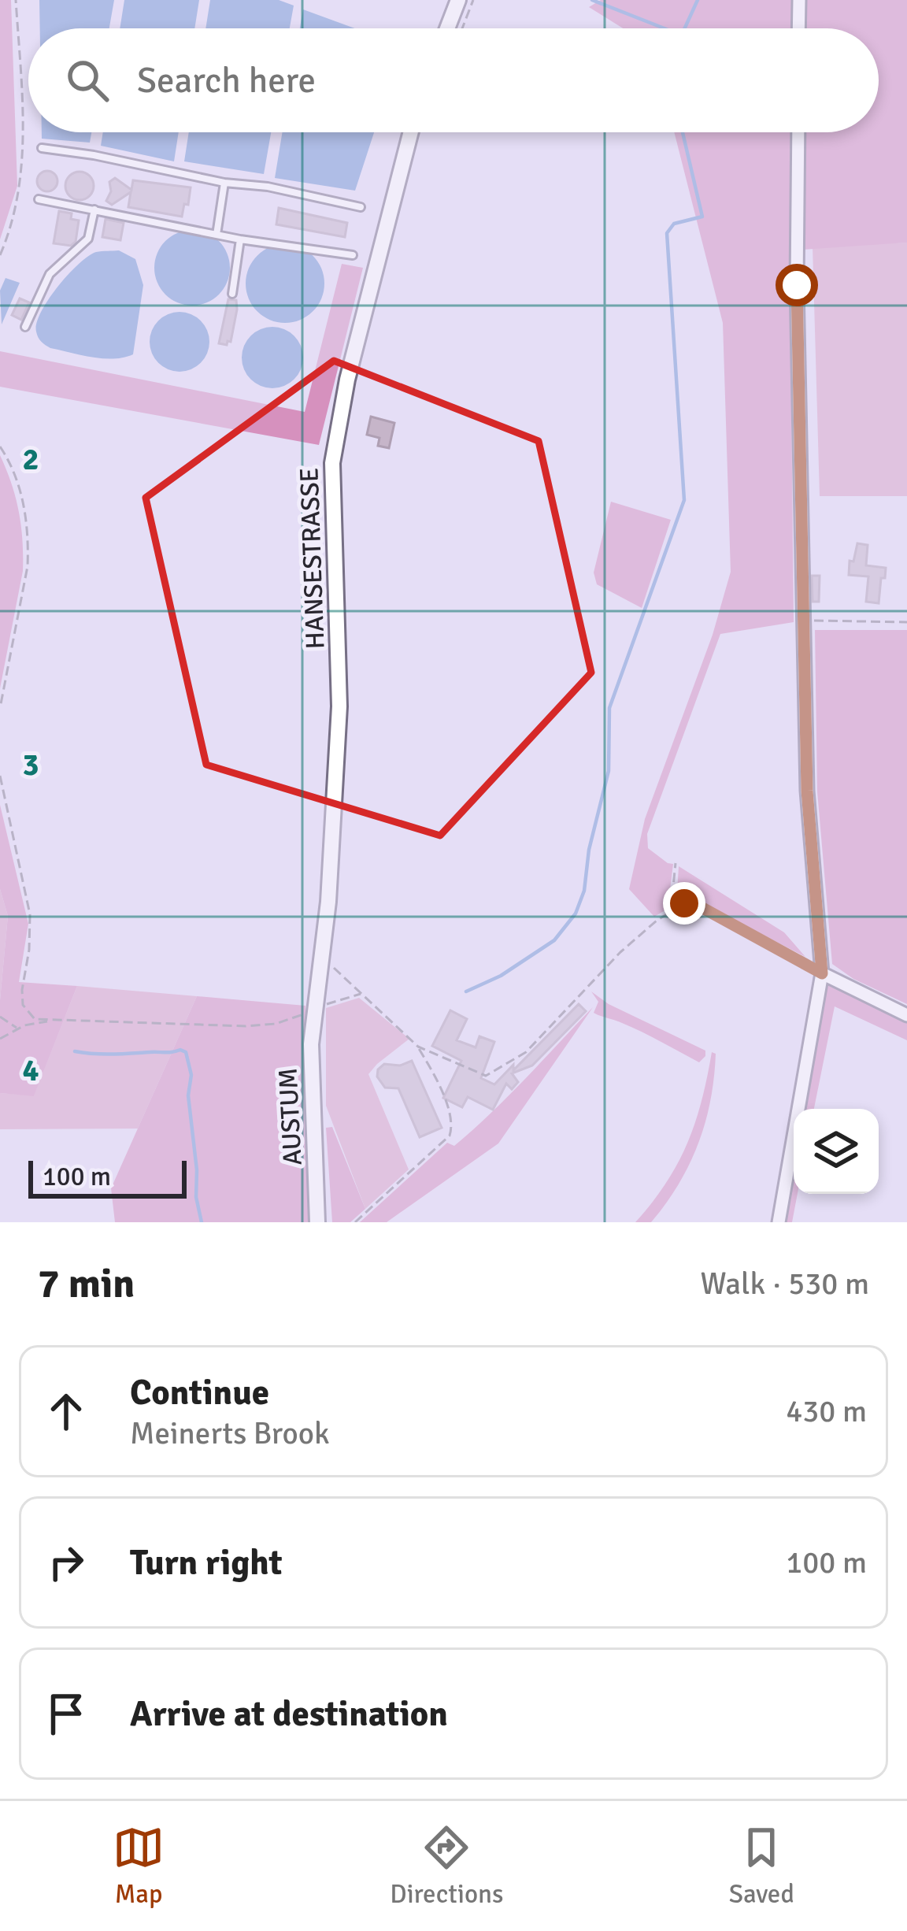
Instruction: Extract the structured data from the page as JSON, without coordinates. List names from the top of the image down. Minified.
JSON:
{"streets":{"street":["HANSESTRASSE","AUSTUM"]},"crossings":[["HANSESTRASSE","AUSTUM"]],"scale_bar":"100 m","page":{"search":"Search here","scale":"100 m","heading":["7 min","Walk · 530 m"],"list":[["Continue","Meinerts Brook","430 m"],["Turn right","100 m"],"Arrive at destination"],"nav":["Map","Directions","Saved"]},"grid":{"rows":["2","3","4"]}}
